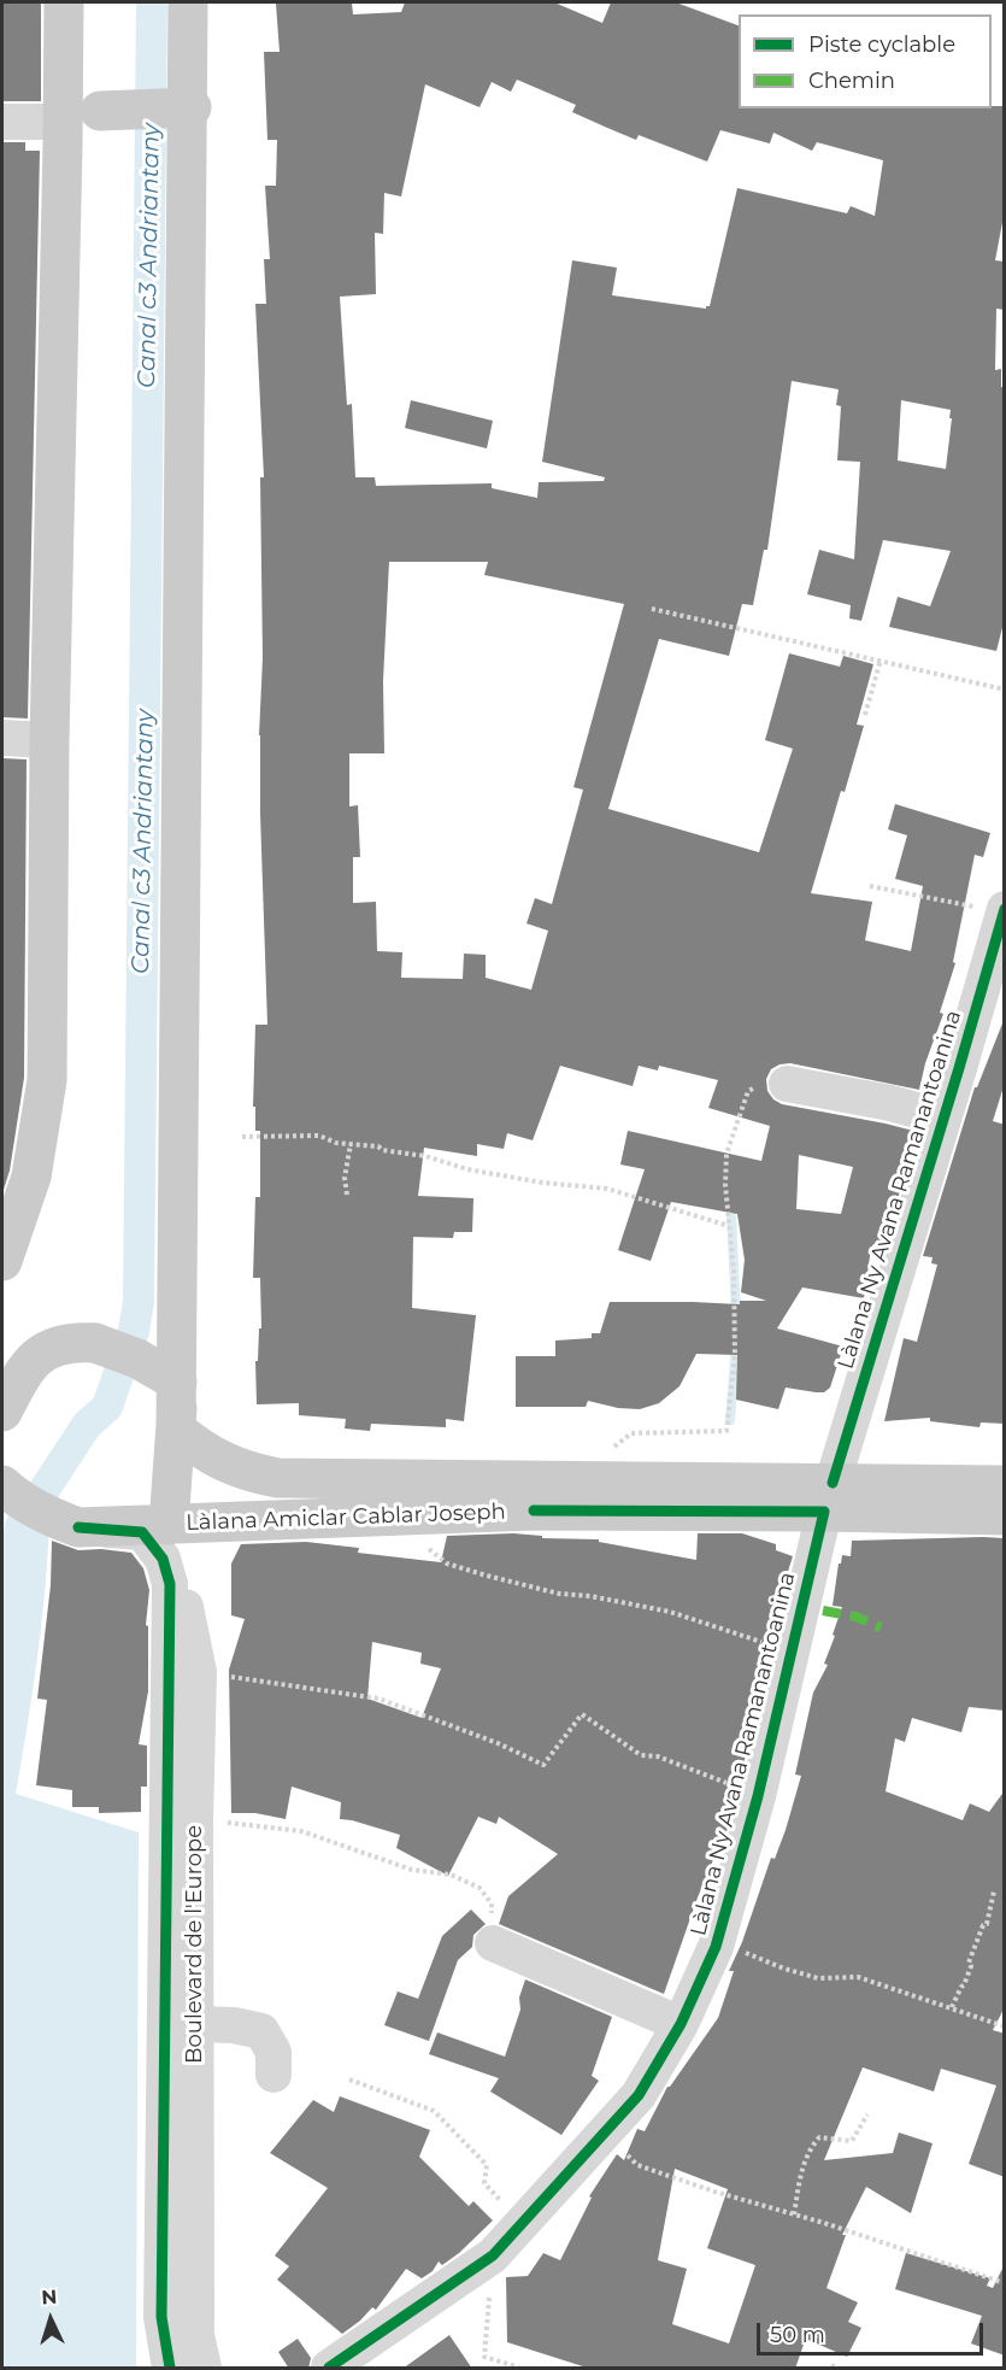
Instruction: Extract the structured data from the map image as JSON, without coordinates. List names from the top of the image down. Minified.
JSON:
{"streets":{"main road":["Làlana Amiclar Cablar Joseph"],"street":["Làlana Ny Avana Ramanantoanina","Boulevard de l'Europe"]},"crossings":[["Làlana Ny Avana Ramanantoanina","Làlana Amiclar Cablar Joseph"],["Làlana Amiclar Cablar Joseph","Boulevard de l'Europe"]],"water":["Canal c3 Andriantany"],"legend":["Piste cyclable","Chemin"],"scale_bar":"50 m","north":"top"}
